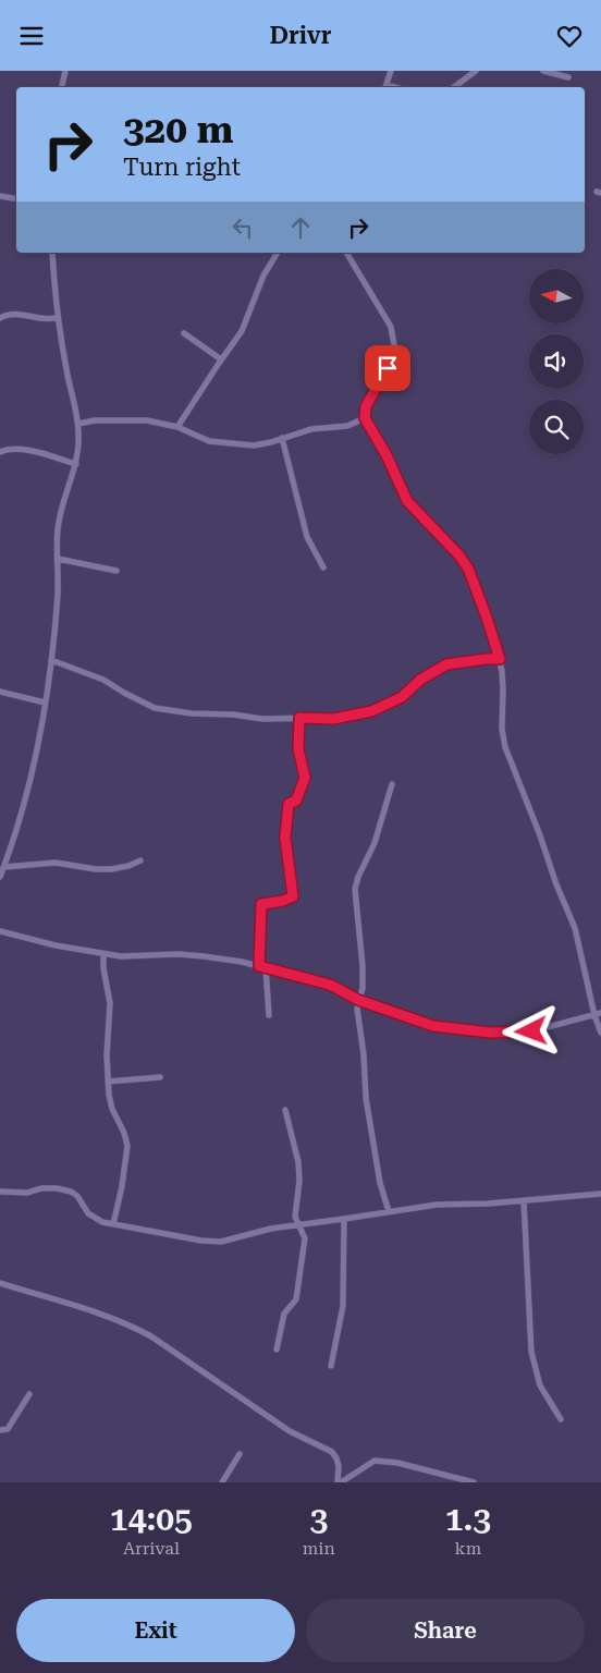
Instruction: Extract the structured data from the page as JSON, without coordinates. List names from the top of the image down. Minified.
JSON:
{"north":"left","page":{"header":"Drivr","turn":["320 m","Turn right"],"eta":["14:05","Arrival","3","min","1.3","km"],"buttons":["Exit","Share"]}}
